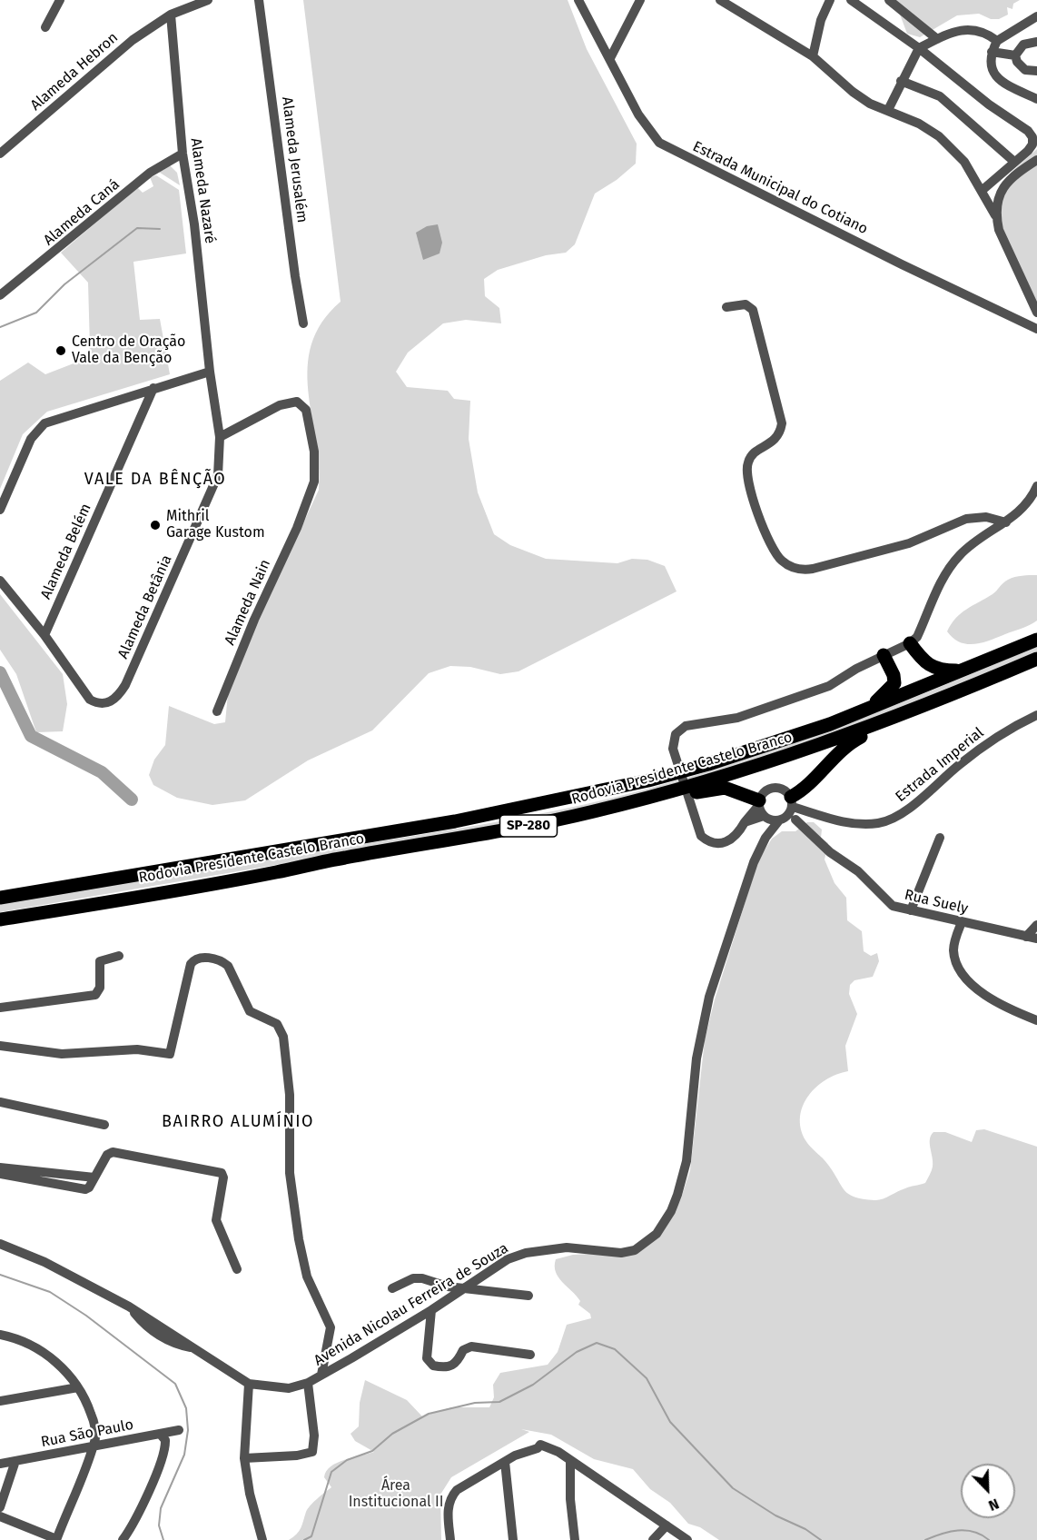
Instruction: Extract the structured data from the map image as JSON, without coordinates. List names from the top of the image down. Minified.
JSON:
{"streets":{"highway":["Rodovia Presidente Castelo Branco","SP-280"],"street":["Alameda Hebron","Alameda Jerusalém","Estrada Municipal do Cotiano","Alameda Nazaré","Alameda Caná","Alameda Belém","Alameda Nain","Alameda Betânia","Estrada Imperial","Rua Suely","Avenida Nicolau Ferreira de Souza","Rua São Paulo"]},"crossings":[["Alameda Hebron","Alameda Nazaré"],["Alameda Nazaré","Alameda Caná"],["Alameda Nazaré","Alameda Betânia"],["Alameda Belém","Alameda Betânia"],["Alameda Nain","Alameda Betânia"],["Estrada Imperial","Rua Suely"],["Estrada Imperial","Avenida Nicolau Ferreira de Souza"],["Rua Suely","Avenida Nicolau Ferreira de Souza"]],"districts":["VALE DA BÊNÇÃO","BAIRRO ALUMÍNIO"],"parks":["Área Institucional II"],"places":["Centro de Oração Vale da Benção","Mithril Garage Kustom"],"north":"bottom right"}
